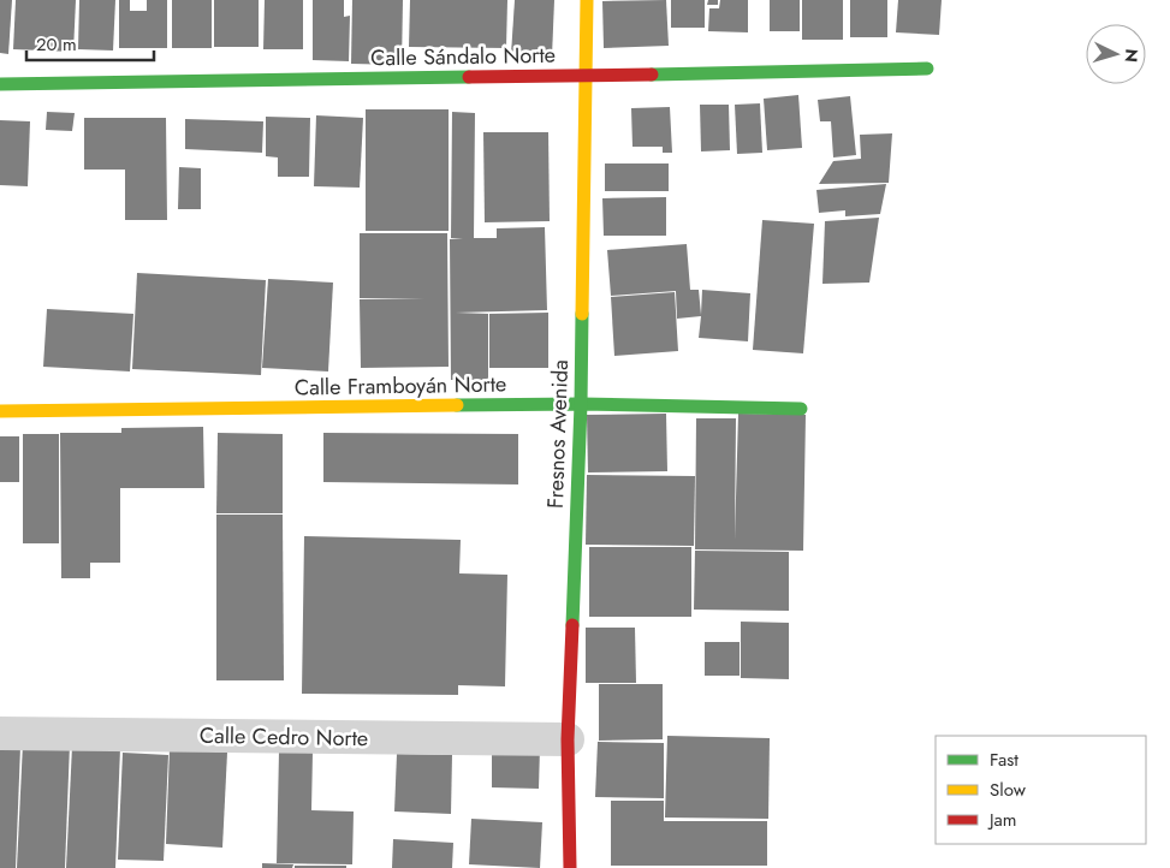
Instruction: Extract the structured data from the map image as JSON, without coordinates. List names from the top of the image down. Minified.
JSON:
{"streets":{"street":["Calle Sándalo Norte","Calle Framboyán Norte","Fresnos Avenida","Calle Cedro Norte"]},"crossings":[["Calle Sándalo Norte","Fresnos Avenida"],["Calle Framboyán Norte","Fresnos Avenida"],["Fresnos Avenida","Calle Cedro Norte"]],"legend":["Fast","Slow","Jam"],"scale_bar":"20 m","north":"right"}
